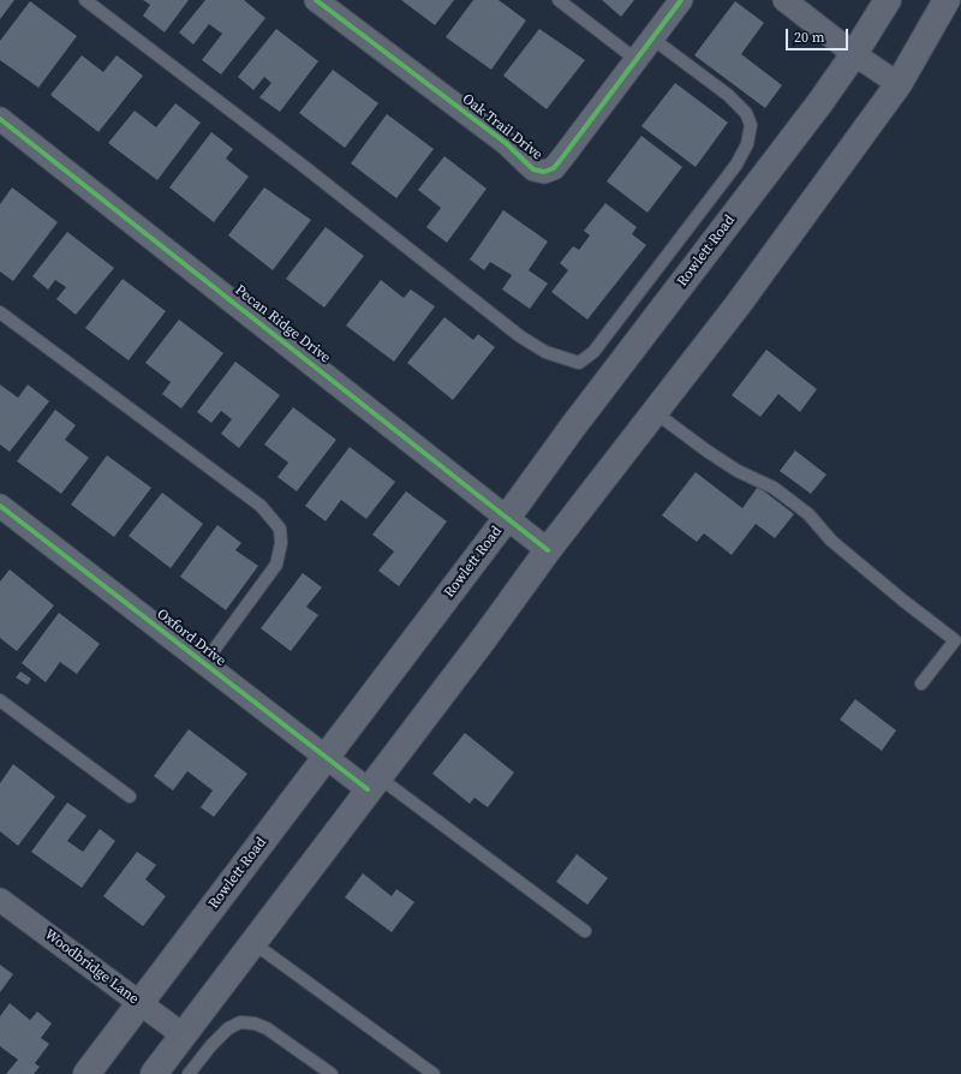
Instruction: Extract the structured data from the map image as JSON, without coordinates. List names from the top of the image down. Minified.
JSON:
{"streets":{"main road":["Rowlett Road"],"street":["Oak Trail Drive","Pecan Ridge Drive","Oxford Drive","Woodbridge Lane"]},"crossings":[["Rowlett Road","Pecan Ridge Drive"],["Rowlett Road","Oxford Drive"],["Rowlett Road","Woodbridge Lane"]],"scale_bar":"20 m"}
